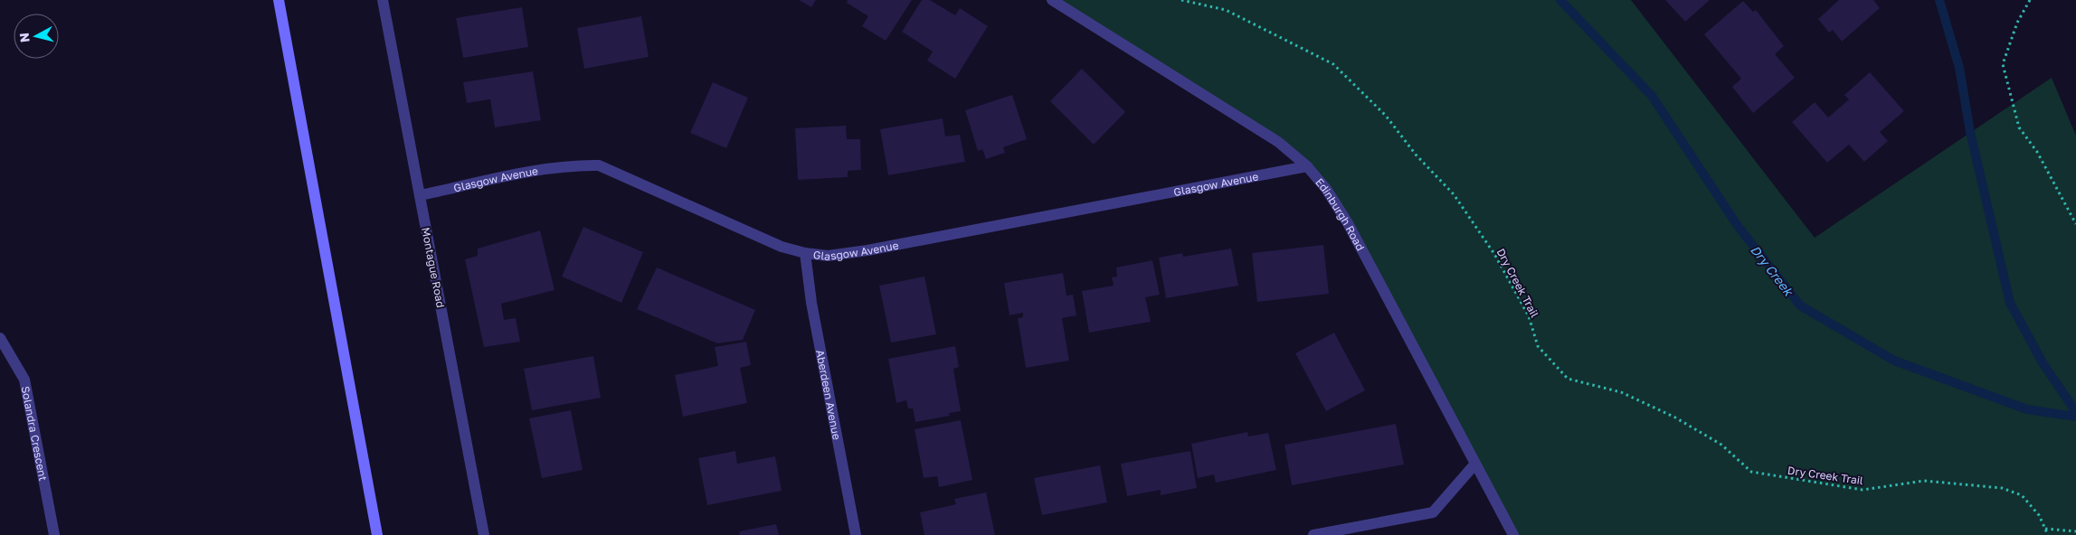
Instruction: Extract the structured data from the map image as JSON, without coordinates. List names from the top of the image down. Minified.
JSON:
{"streets":{"street":["Glasgow Avenue","Edinburgh Road","Montague Road","Aberdeen Avenue","Solandra Crescent"],"path":["Dry Creek Trail"]},"crossings":[["Glasgow Avenue","Edinburgh Road"],["Glasgow Avenue","Montague Road"],["Glasgow Avenue","Aberdeen Avenue"]],"water":["Dry Creek"],"north":"left"}
